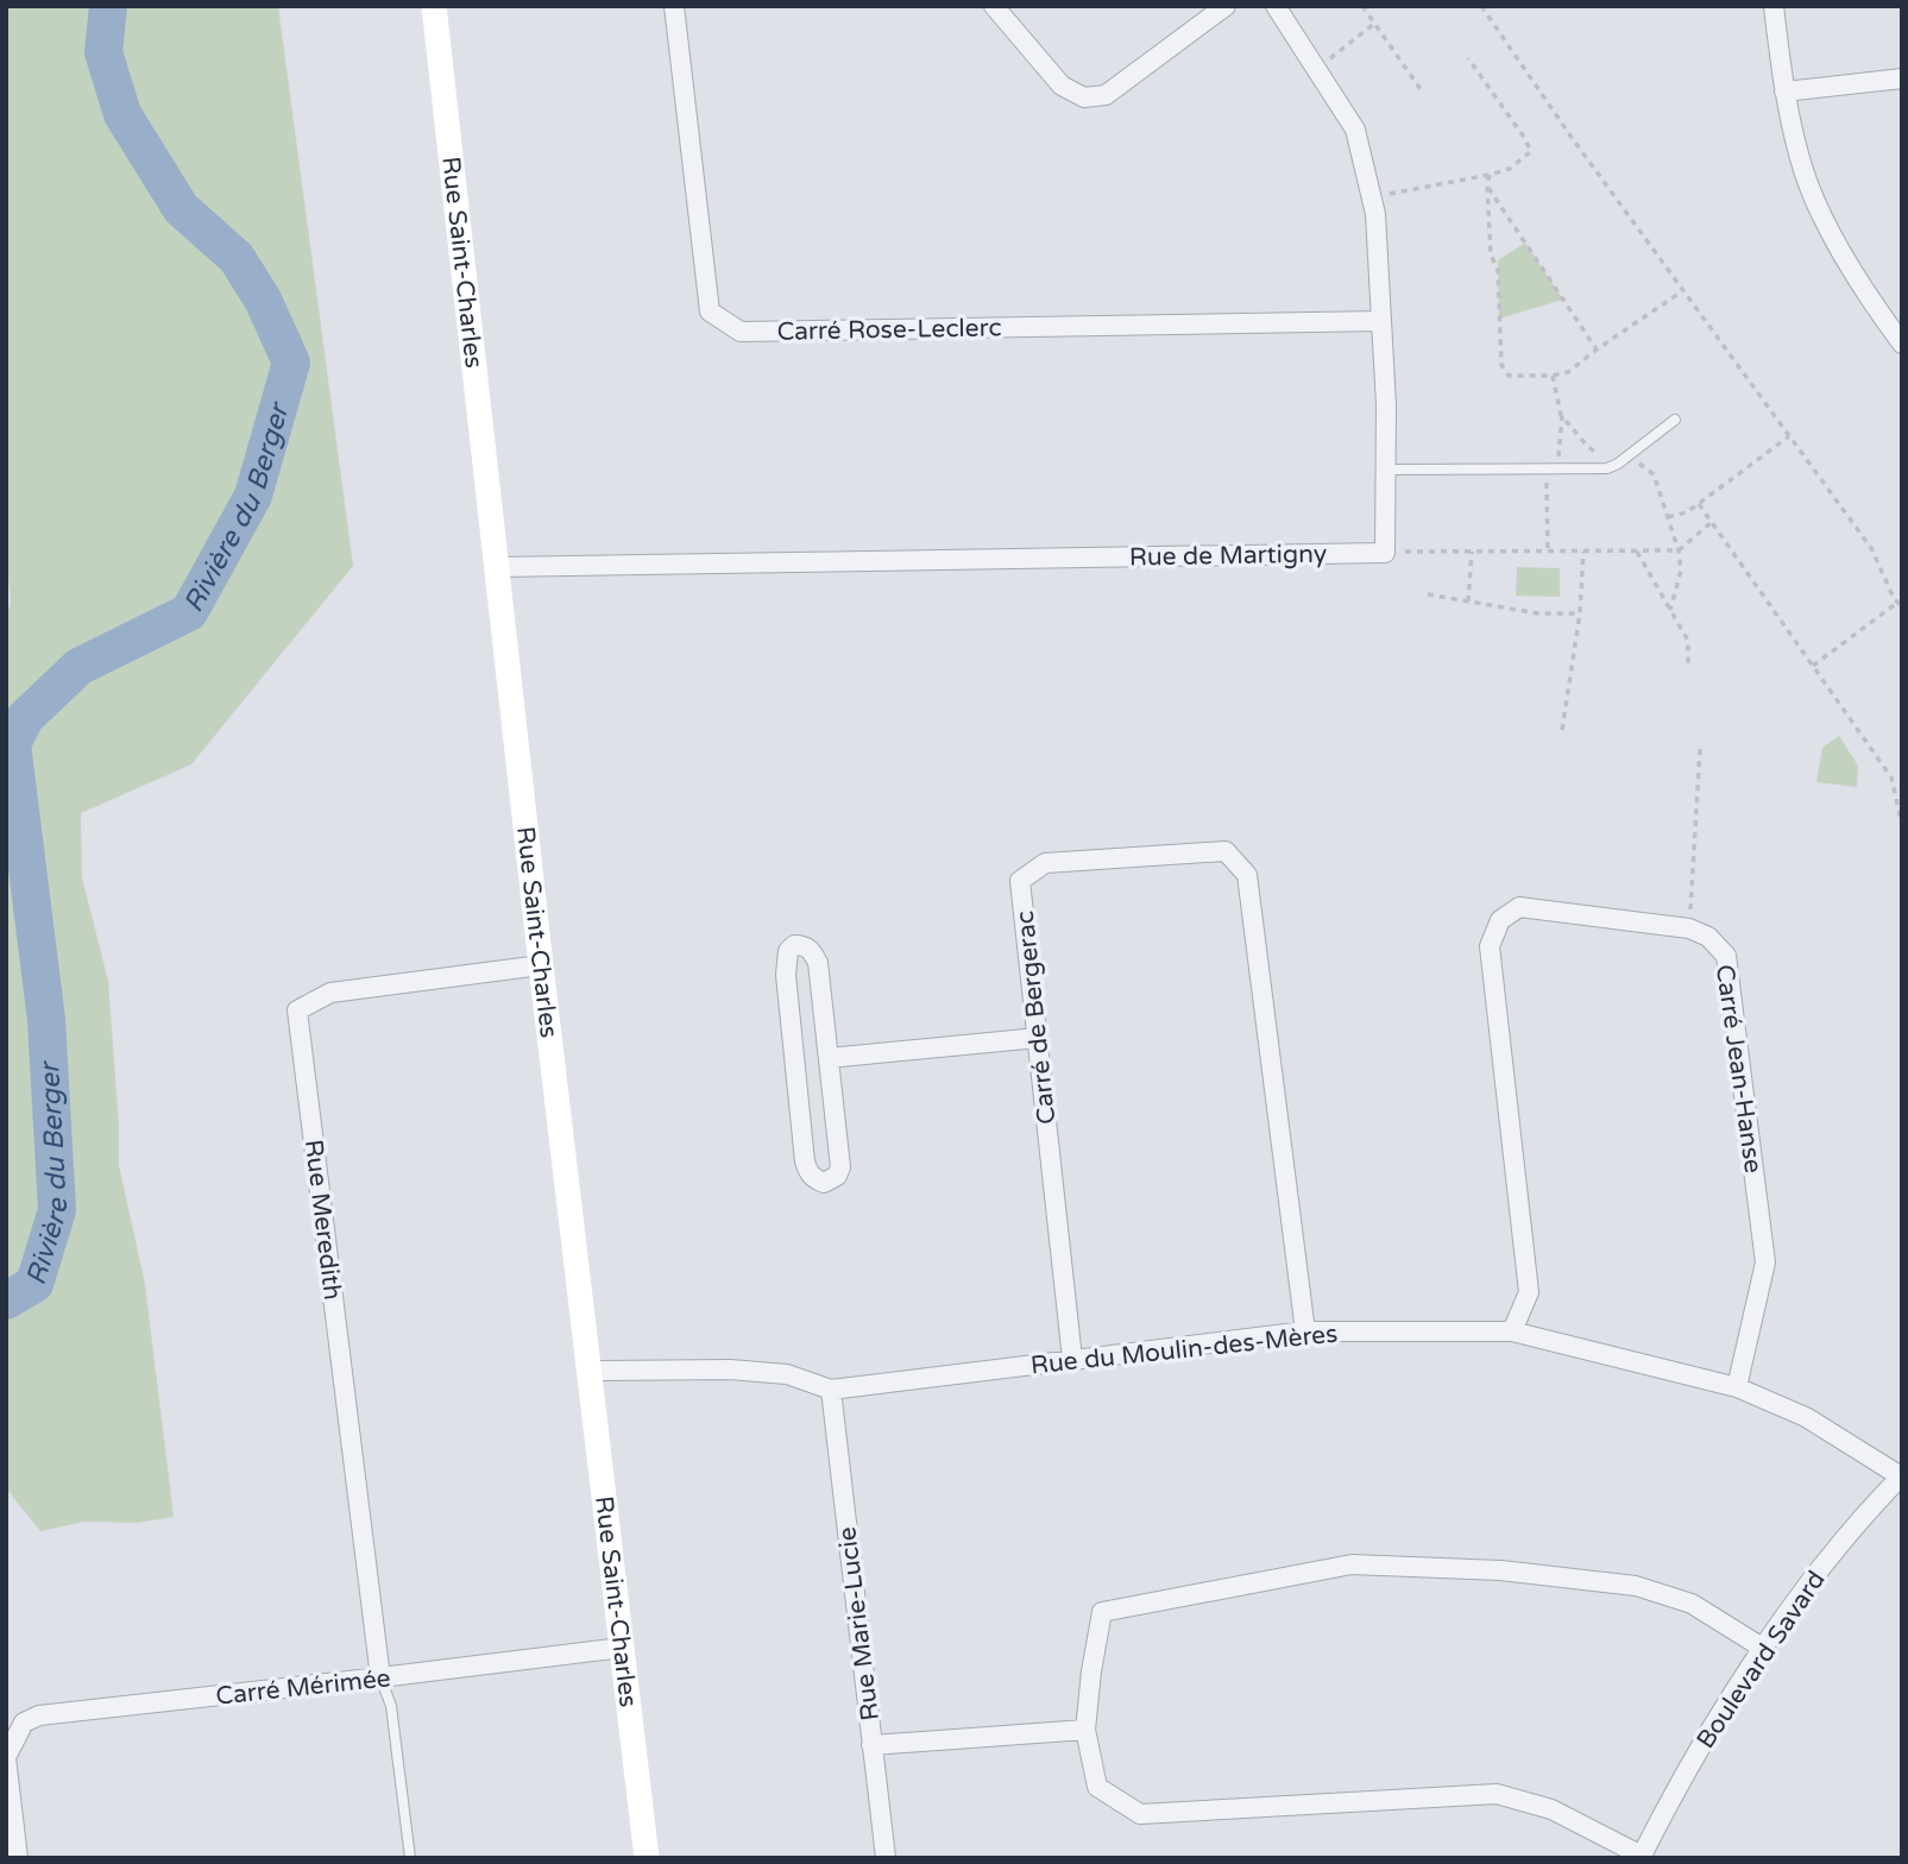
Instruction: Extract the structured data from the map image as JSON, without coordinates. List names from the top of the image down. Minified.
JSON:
{"streets":{"street":["Rue Saint-Charles","Carré Rose-Leclerc","Rue de Martigny","Carré de Bergerac","Carré Jean-Hanse","Rue Meredith","Rue du Moulin-des-Mères","Rue Marie-Lucie","Boulevard Savard","Carré Mérimée"]},"crossings":[["Rue Saint-Charles","Rue de Martigny"],["Rue Saint-Charles","Rue Meredith"],["Rue Saint-Charles","Rue du Moulin-des-Mères"],["Rue Saint-Charles","Carré Mérimée"],["Carré Rose-Leclerc","Rue de Martigny"],["Carré de Bergerac","Rue du Moulin-des-Mères"],["Carré Jean-Hanse","Rue du Moulin-des-Mères"],["Rue Meredith","Carré Mérimée"],["Rue du Moulin-des-Mères","Rue Marie-Lucie"],["Rue du Moulin-des-Mères","Boulevard Savard"]],"water":["Rivière du Berger"]}
